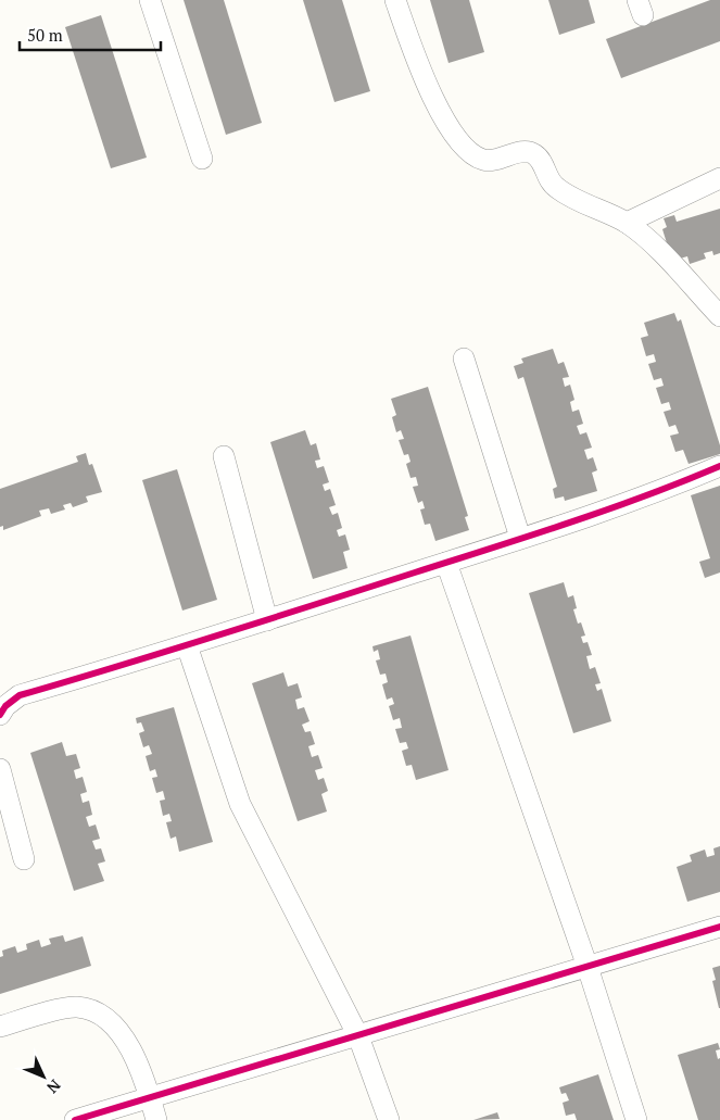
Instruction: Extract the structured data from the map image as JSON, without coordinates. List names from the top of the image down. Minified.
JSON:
{"scale_bar":"50 m","north":"bottom right"}
